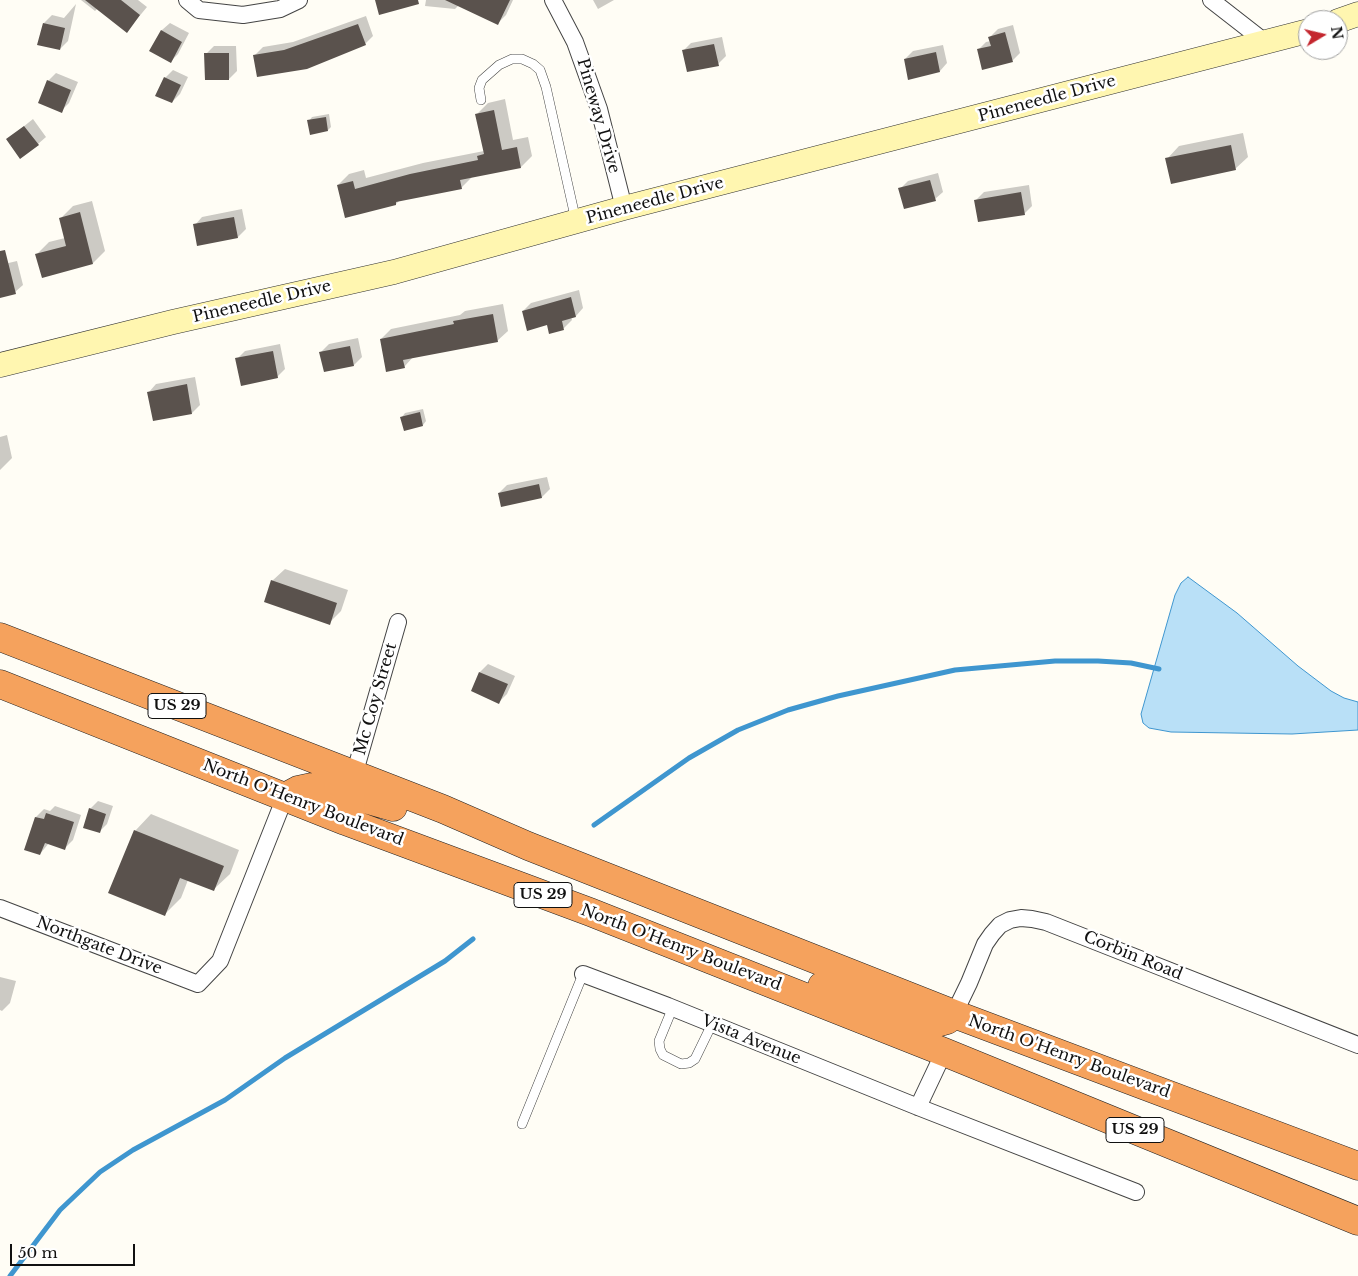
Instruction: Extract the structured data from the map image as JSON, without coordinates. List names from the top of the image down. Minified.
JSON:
{"streets":{"highway":["US 29","North O'Henry Boulevard"],"street":["Pineneedle Drive","Pineway Drive","Mc Coy Street","Northgate Drive","Corbin Road","Vista Avenue"]},"crossings":[["Pineneedle Drive","Pineway Drive"],["Mc Coy Street","North O'Henry Boulevard"],["North O'Henry Boulevard","Northgate Drive"],["North O'Henry Boulevard","Corbin Road"]],"scale_bar":"50 m","north":"right"}
